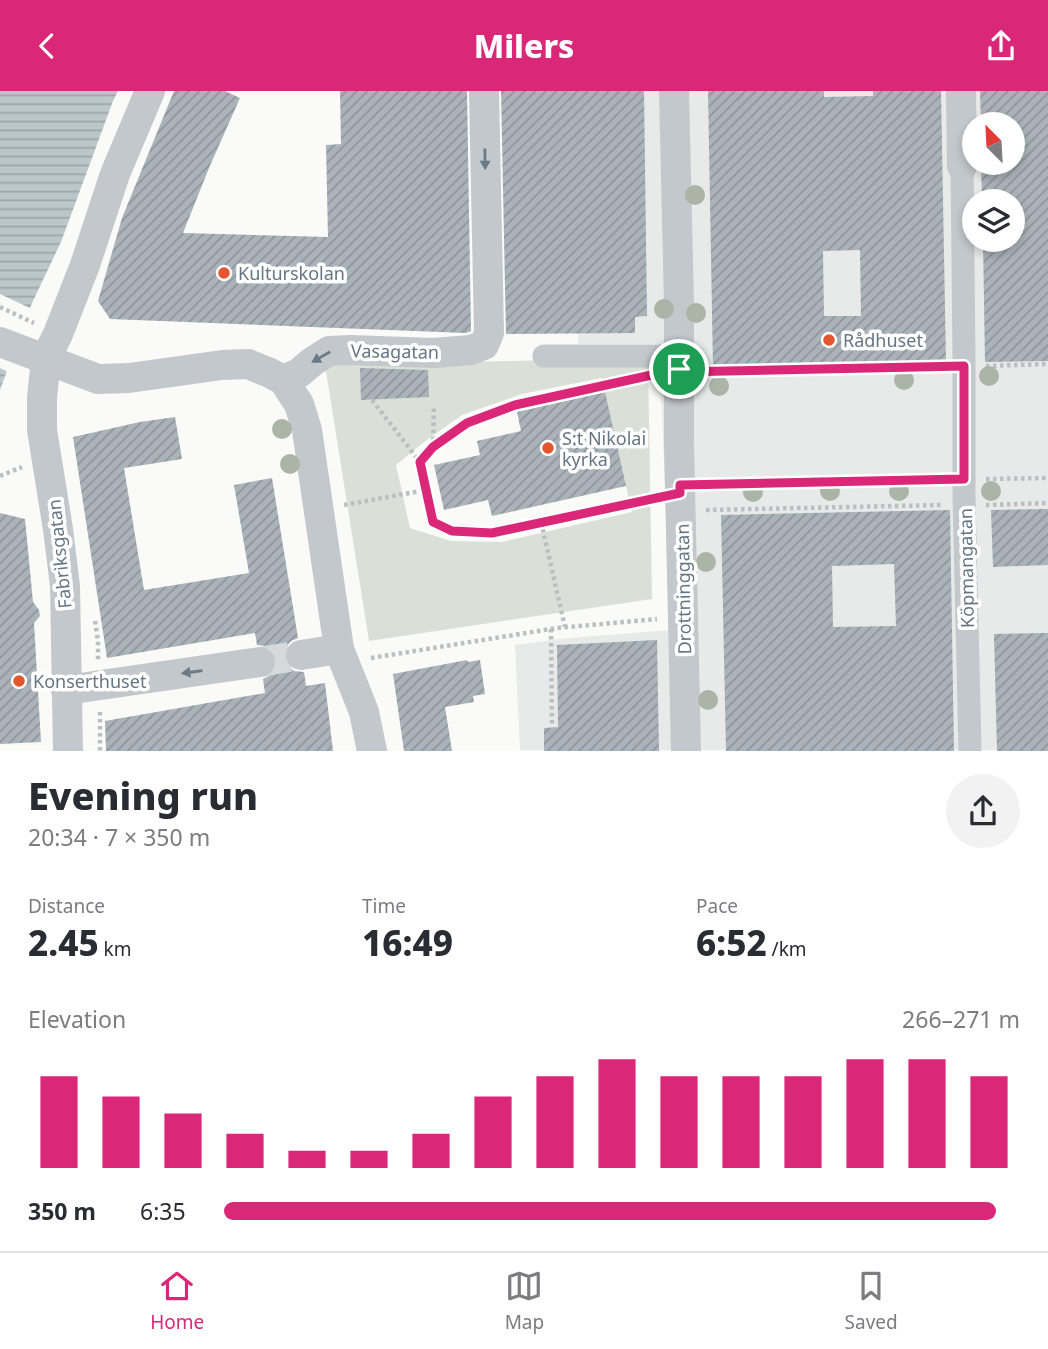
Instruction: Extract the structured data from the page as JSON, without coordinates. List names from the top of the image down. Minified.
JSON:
{"streets":{"street":["Vasagatan","Fabriksgatan","Köpmangatan","Drottninggatan"]},"places":["Kulturskolan","Rådhuset","S:t Nikolai kyrka","Konserthuset"],"north":"top left","page":{"header":"Milers","heading":["Evening run","20:34 · 7 × 350 m"],"stats":[["Distance","2.45 km"],["Time","16:49"],["Pace","6:52 /km"]],"chart":["Elevation","266–271 m"],"list":[{"name":"350 m","note":"6:35"}],"tabs":["Home","Map","Saved"]}}
